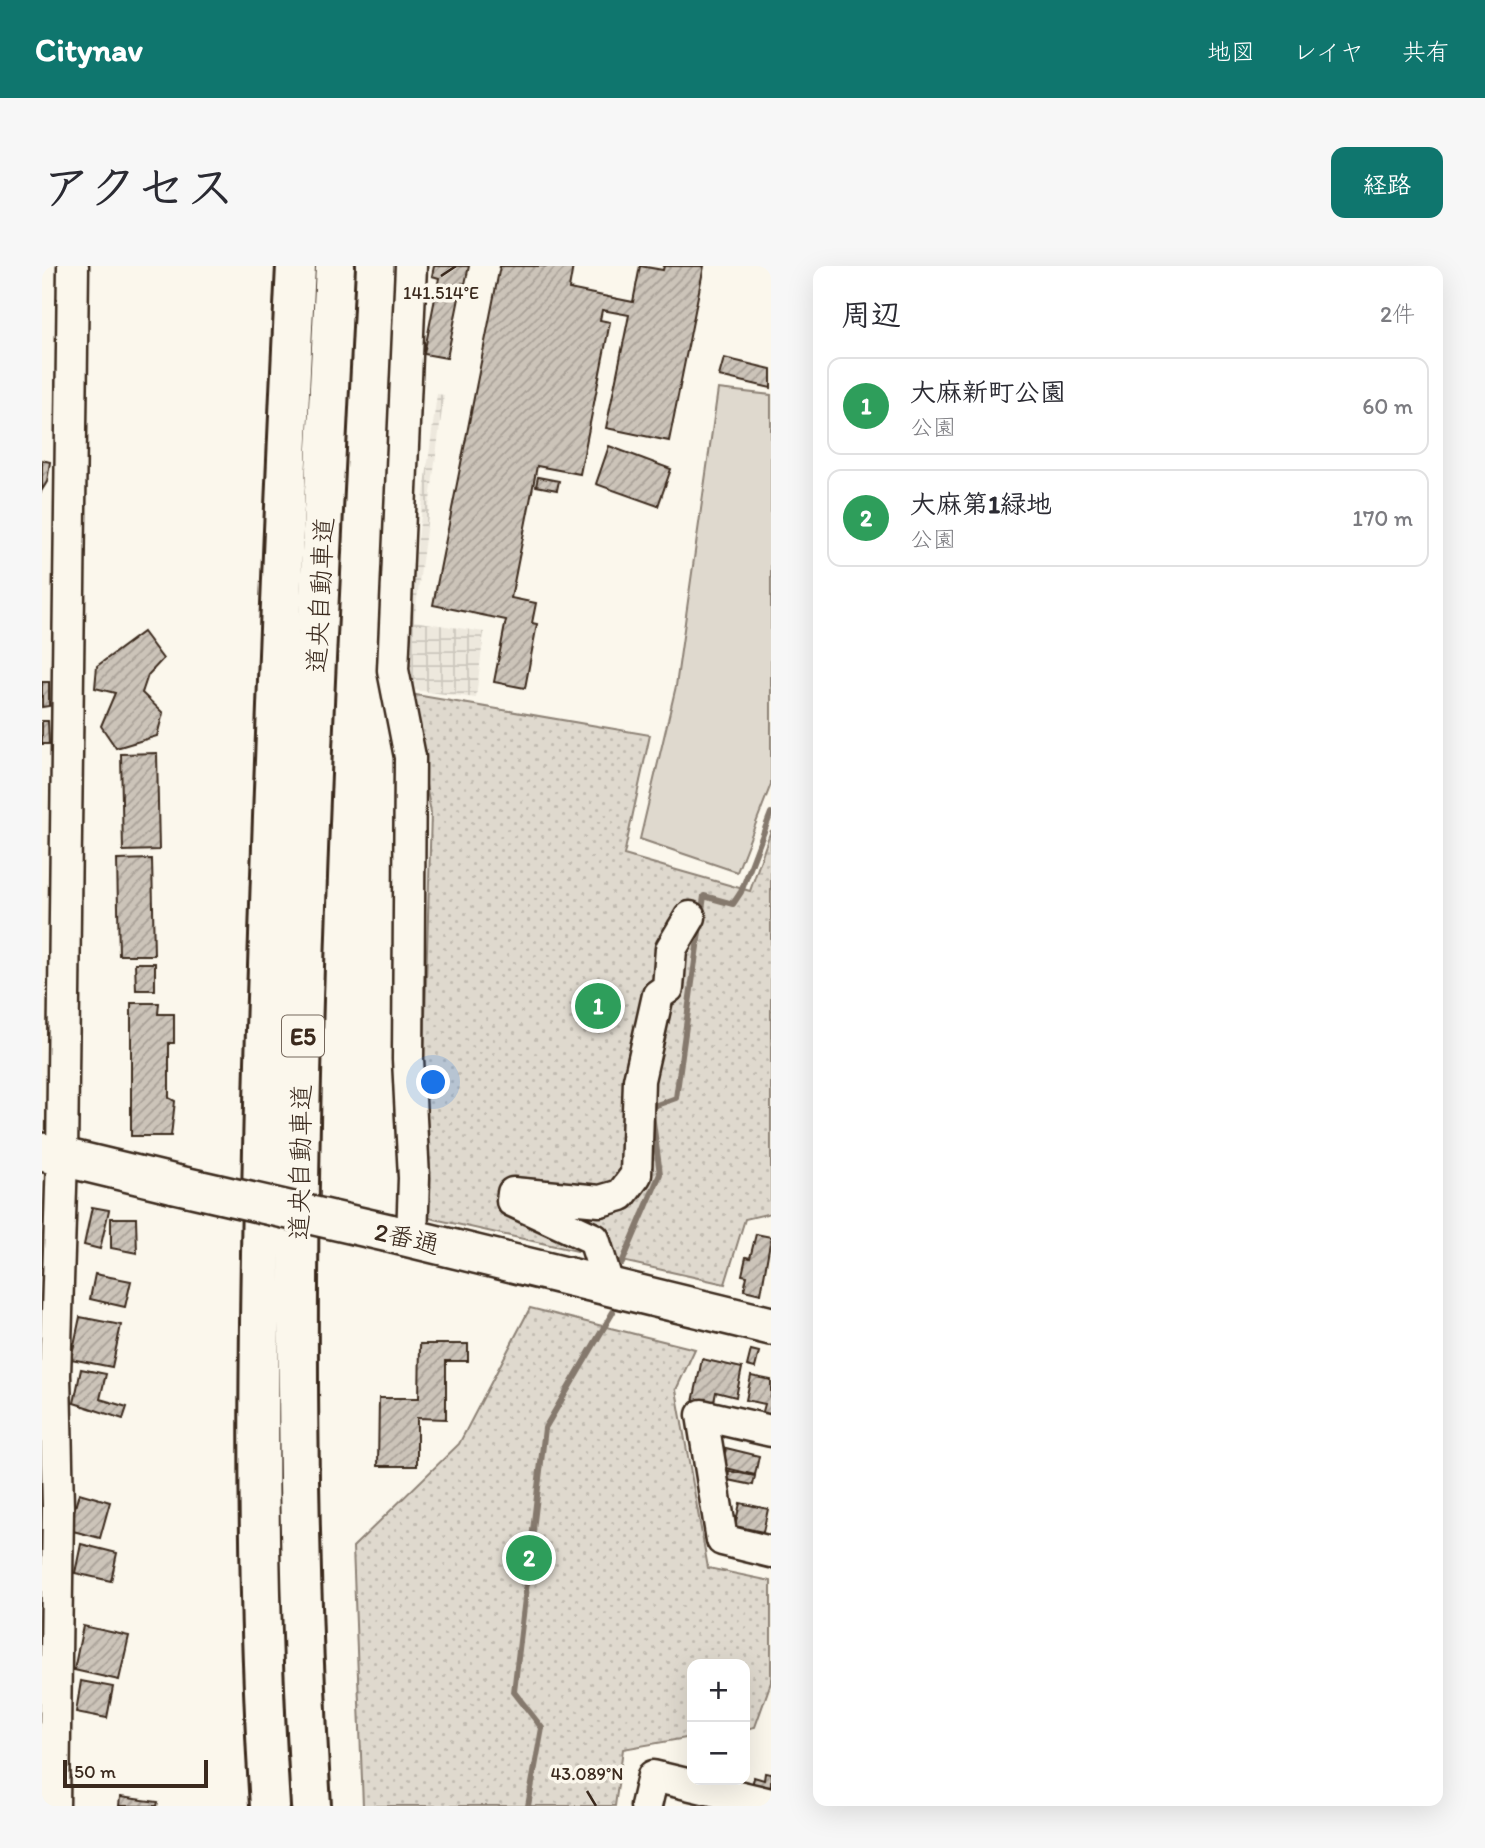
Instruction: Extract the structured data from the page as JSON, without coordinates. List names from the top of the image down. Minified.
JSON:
{"streets":{"highway":["道央自動車道","E5"],"main road":["2番通"]},"scale_bar":"50 m","page":{"header":"Citynav","nav":["地図","レイヤ","共有"],"title":"アクセス","buttons":"経路","heading":["周辺","2件"],"list":[{"mark":"1","name":"大麻新町公園","note":"公園","value":"60 m"},{"mark":"2","name":"大麻第1緑地","note":"公園","value":"170 m"}],"pins":["1","2"],"map_buttons":["+","−"],"scale":"50 m"},"coordinates":["141.514°E","43.089°N"]}
